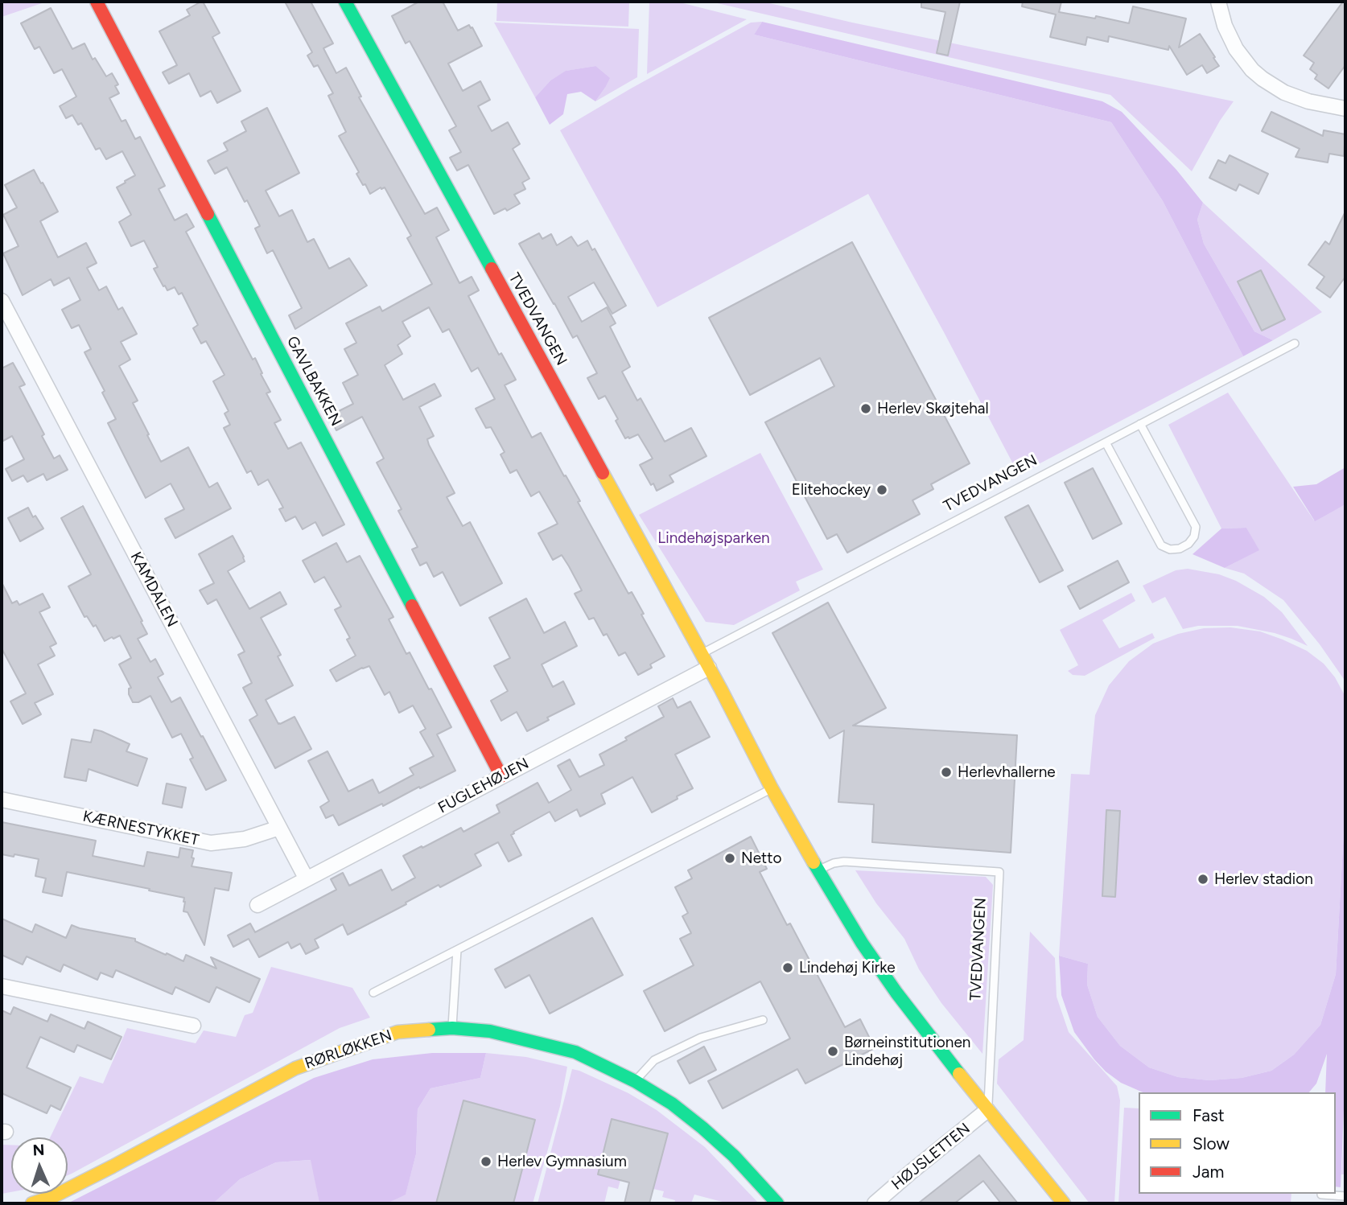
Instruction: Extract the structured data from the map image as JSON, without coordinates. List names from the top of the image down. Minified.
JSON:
{"streets":{"street":["TVEDVANGEN","GAVLBAKKEN","KAMDALEN","FUGLEHØJEN","KÆRNESTYKKET","RØRLØKKEN","HØJSLETTEN"]},"crossings":[["TVEDVANGEN","FUGLEHØJEN"],["TVEDVANGEN","HØJSLETTEN"],["GAVLBAKKEN","FUGLEHØJEN"],["KAMDALEN","FUGLEHØJEN"],["KAMDALEN","KÆRNESTYKKET"]],"parks":["Lindehøjsparken"],"places":["Herlev Skøjtehal","Elitehockey","Herlevhallerne","Netto","Herlev stadion","Lindehøj Kirke","Børneinstitutionen Lindehøj","Herlev Gymnasium"],"legend":["Fast","Slow","Jam"],"north":"top"}
